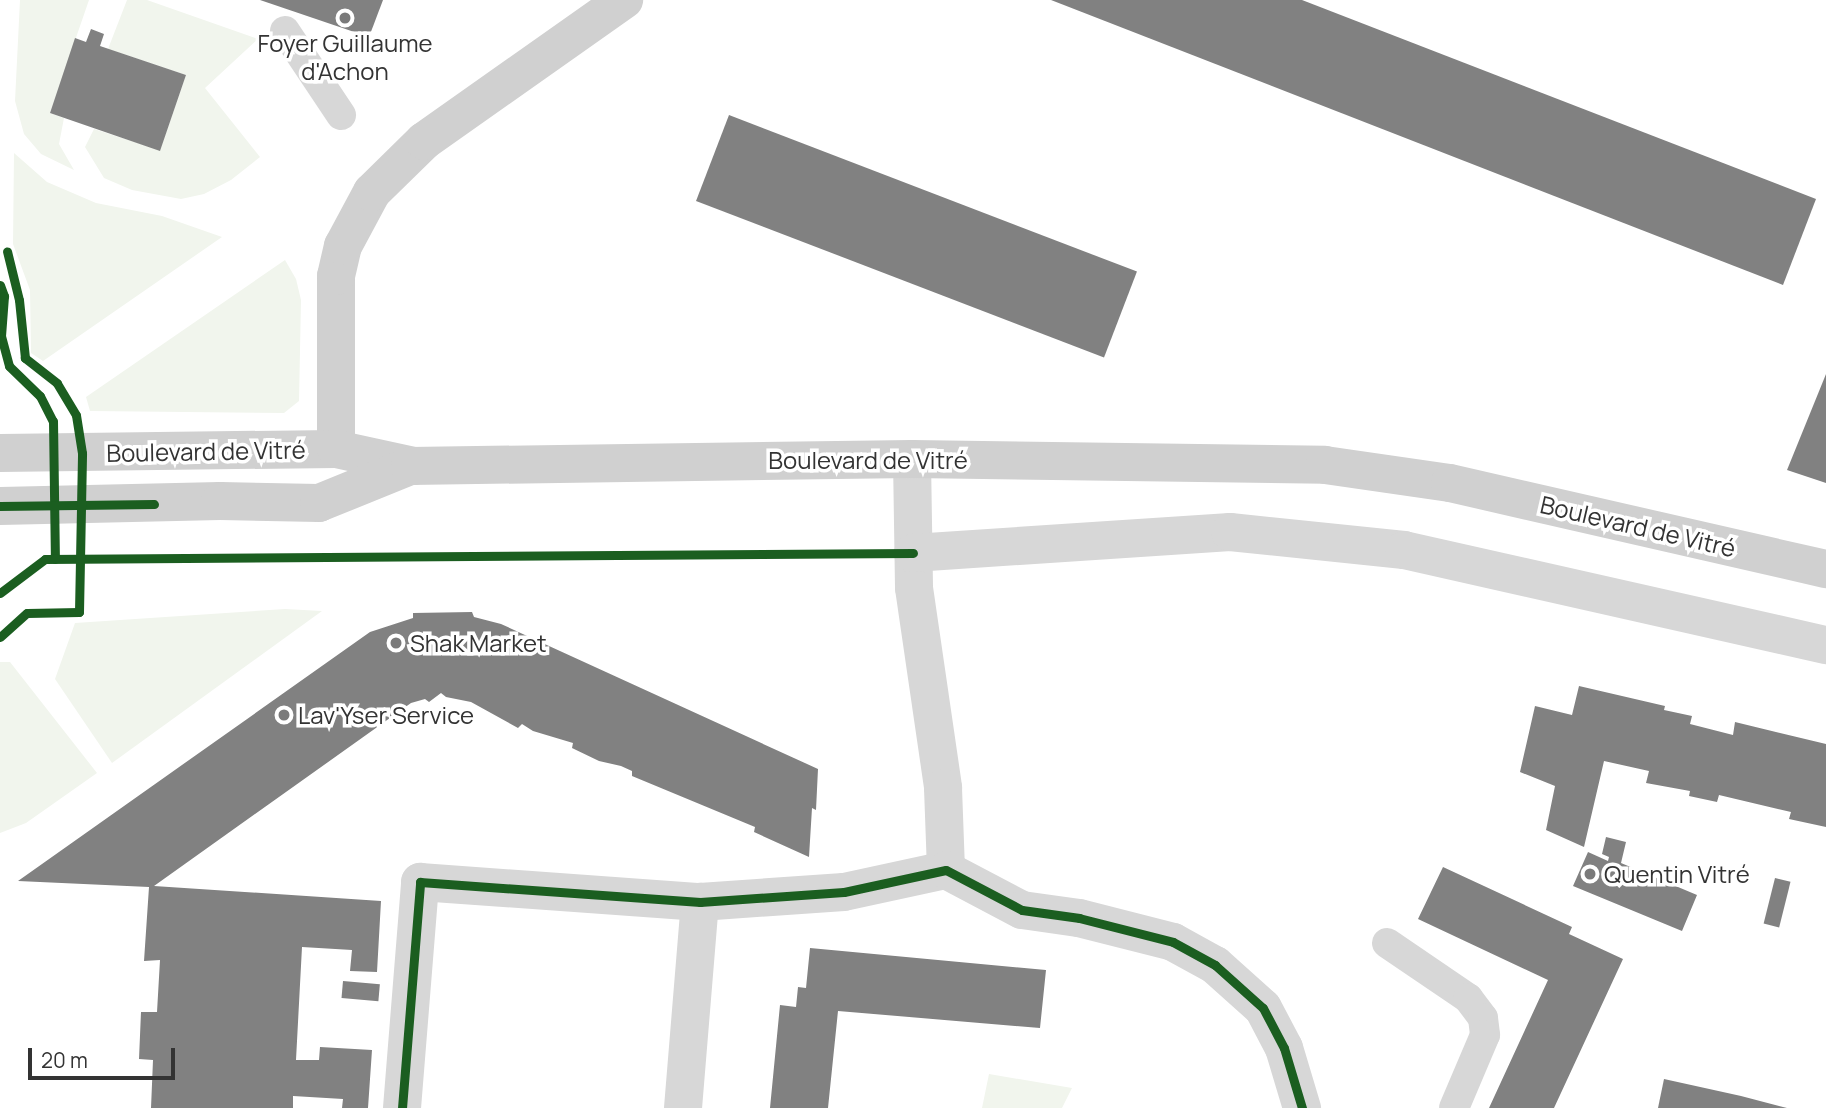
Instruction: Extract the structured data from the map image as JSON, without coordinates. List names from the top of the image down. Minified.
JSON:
{"streets":{"main road":["Boulevard de Vitré"]},"places":["Foyer Guillaume d'Achon","Shak Market","Lav'Yser Service","Quentin Vitré"],"scale_bar":"20 m"}
